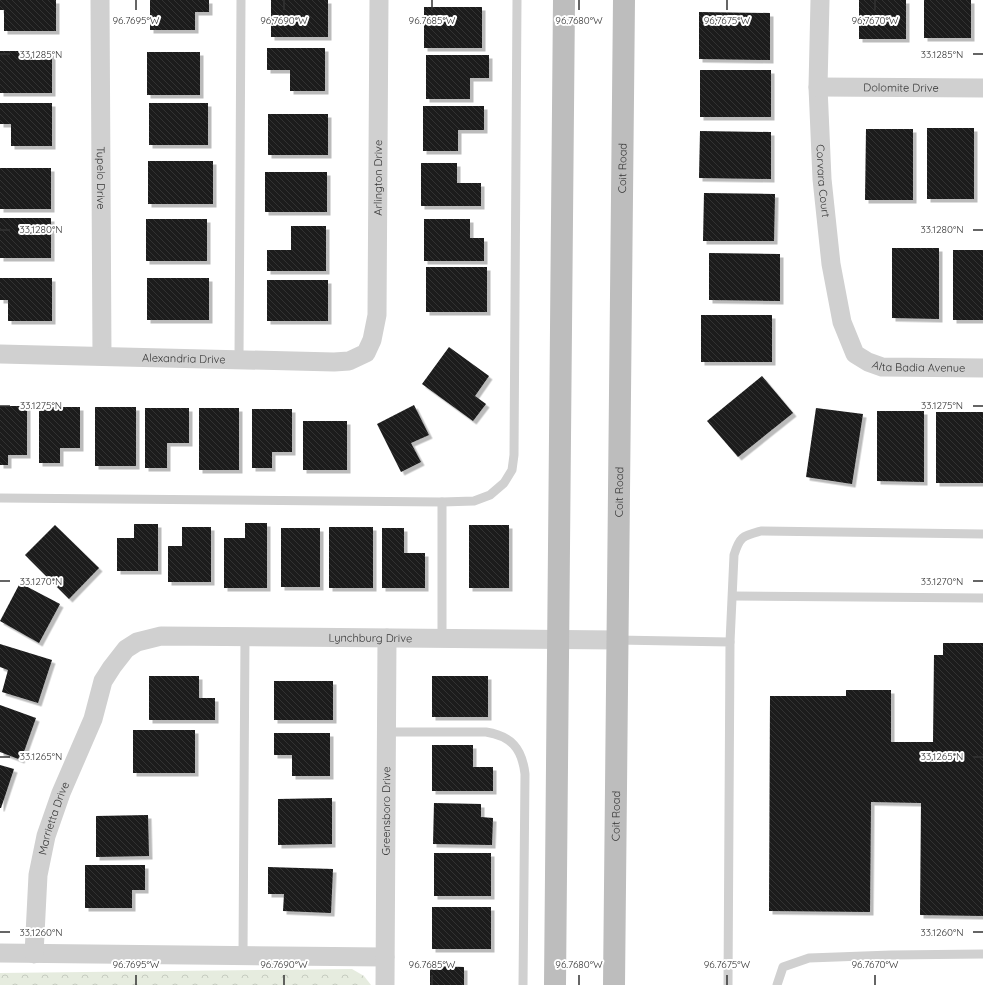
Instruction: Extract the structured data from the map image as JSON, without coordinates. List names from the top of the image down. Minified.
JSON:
{"streets":{"main road":["Coit Road"],"street":["Dolomite Drive","Arlington Drive","Tupelo Drive","Corvara Court","Alexandria Drive","Alta Badia Avenue","Lynchburg Drive","Greensboro Drive","Marrietta Drive"]},"crossings":[["Dolomite Drive","Corvara Court"],["Coit Road","Lynchburg Drive"],["Arlington Drive","Alexandria Drive"],["Tupelo Drive","Alexandria Drive"],["Corvara Court","Alta Badia Avenue"],["Lynchburg Drive","Greensboro Drive"],["Lynchburg Drive","Marrietta Drive"]],"coordinates":["96.7695°W","96.7690°W","96.7685°W","96.7680°W","96.7675°W","96.7670°W","33.1285°N","33.1280°N","33.1275°N","33.1270°N","33.1265°N","33.1260°N"]}
